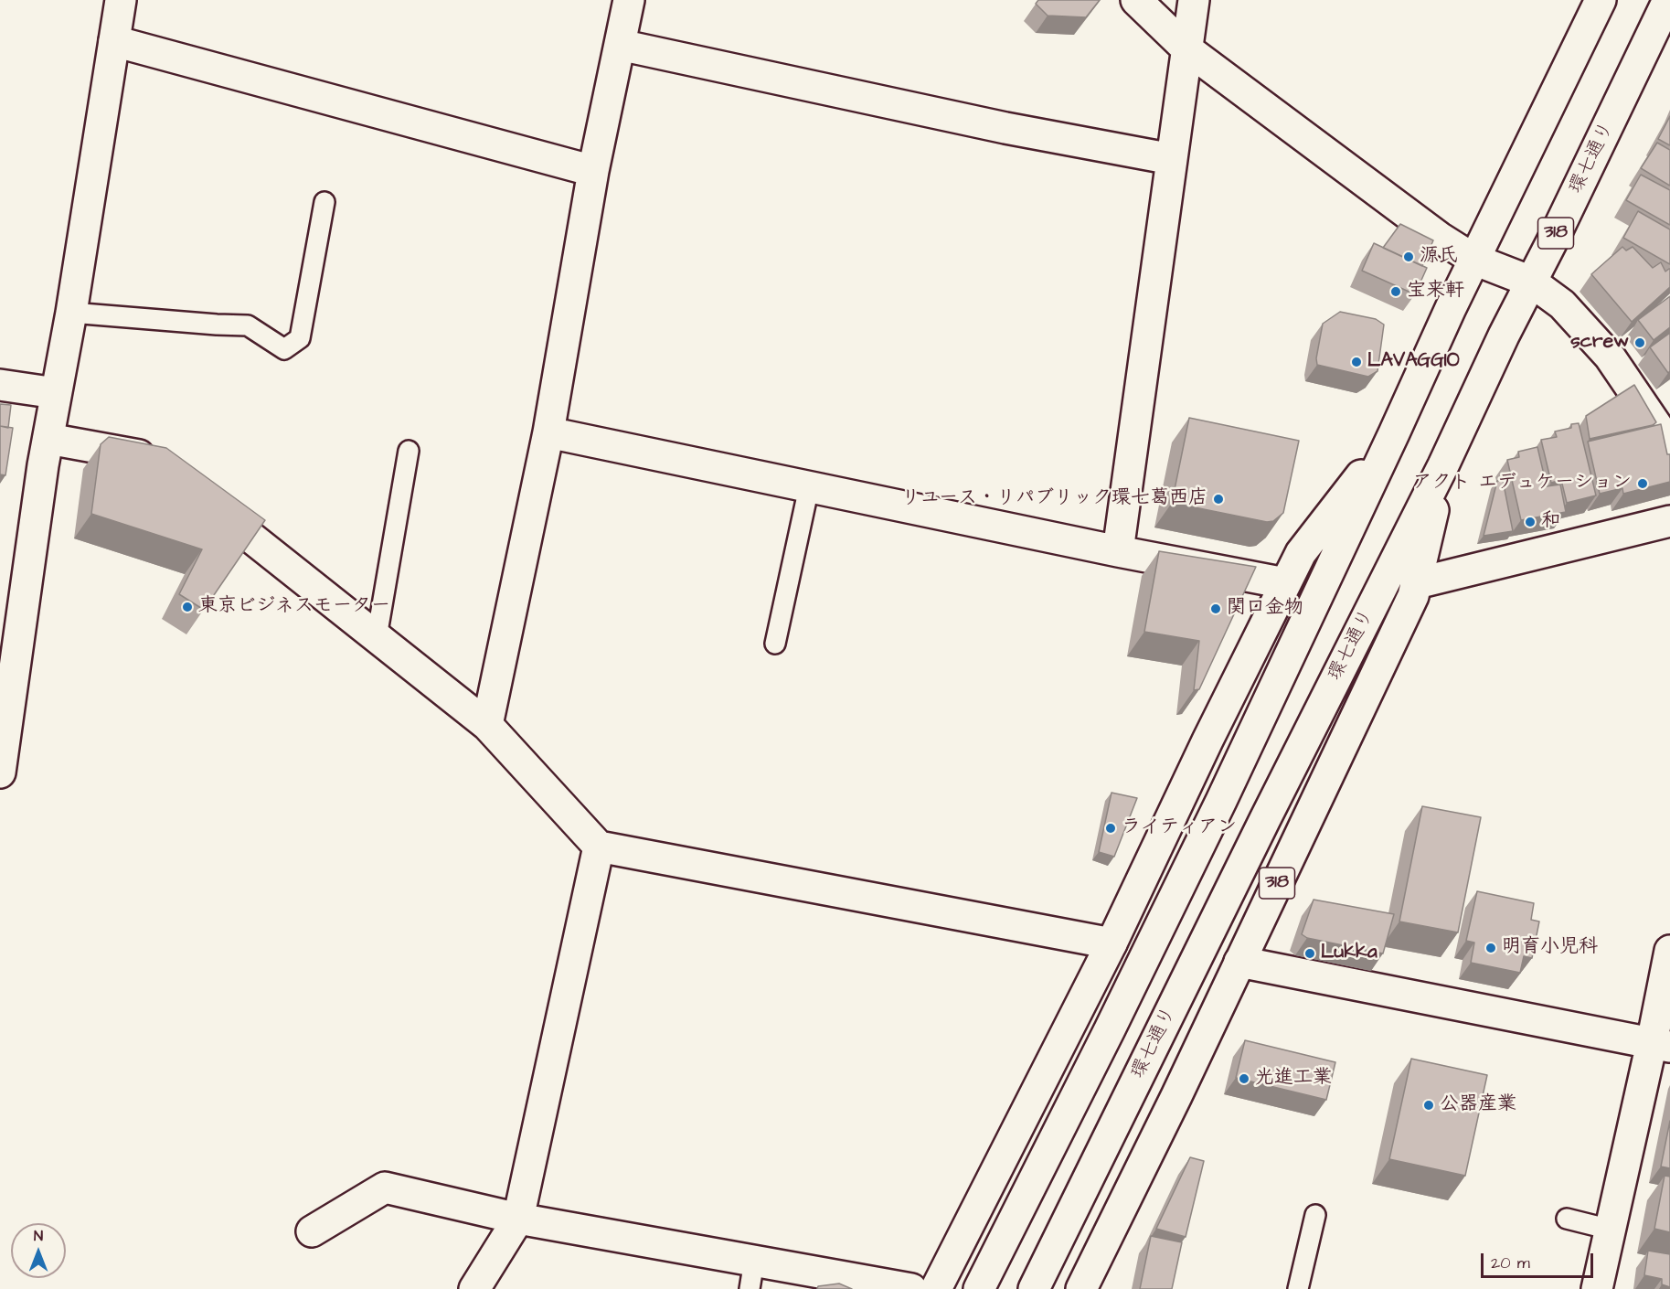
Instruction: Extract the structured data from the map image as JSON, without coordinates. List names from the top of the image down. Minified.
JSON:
{"streets":{"street":["環七通り","318"]},"crossings":[["環七通り","318"]],"places":["源氏","宝来軒","screw","LAVAGGIO","アクト エデュケーション","リユース・リパブリック環七葛西店","和","東京ビジネスモーター","関口金物","ライティアン","明育小児科","Lukka","光進工業","公器産業"],"scale_bar":"20 m","north":"top"}
